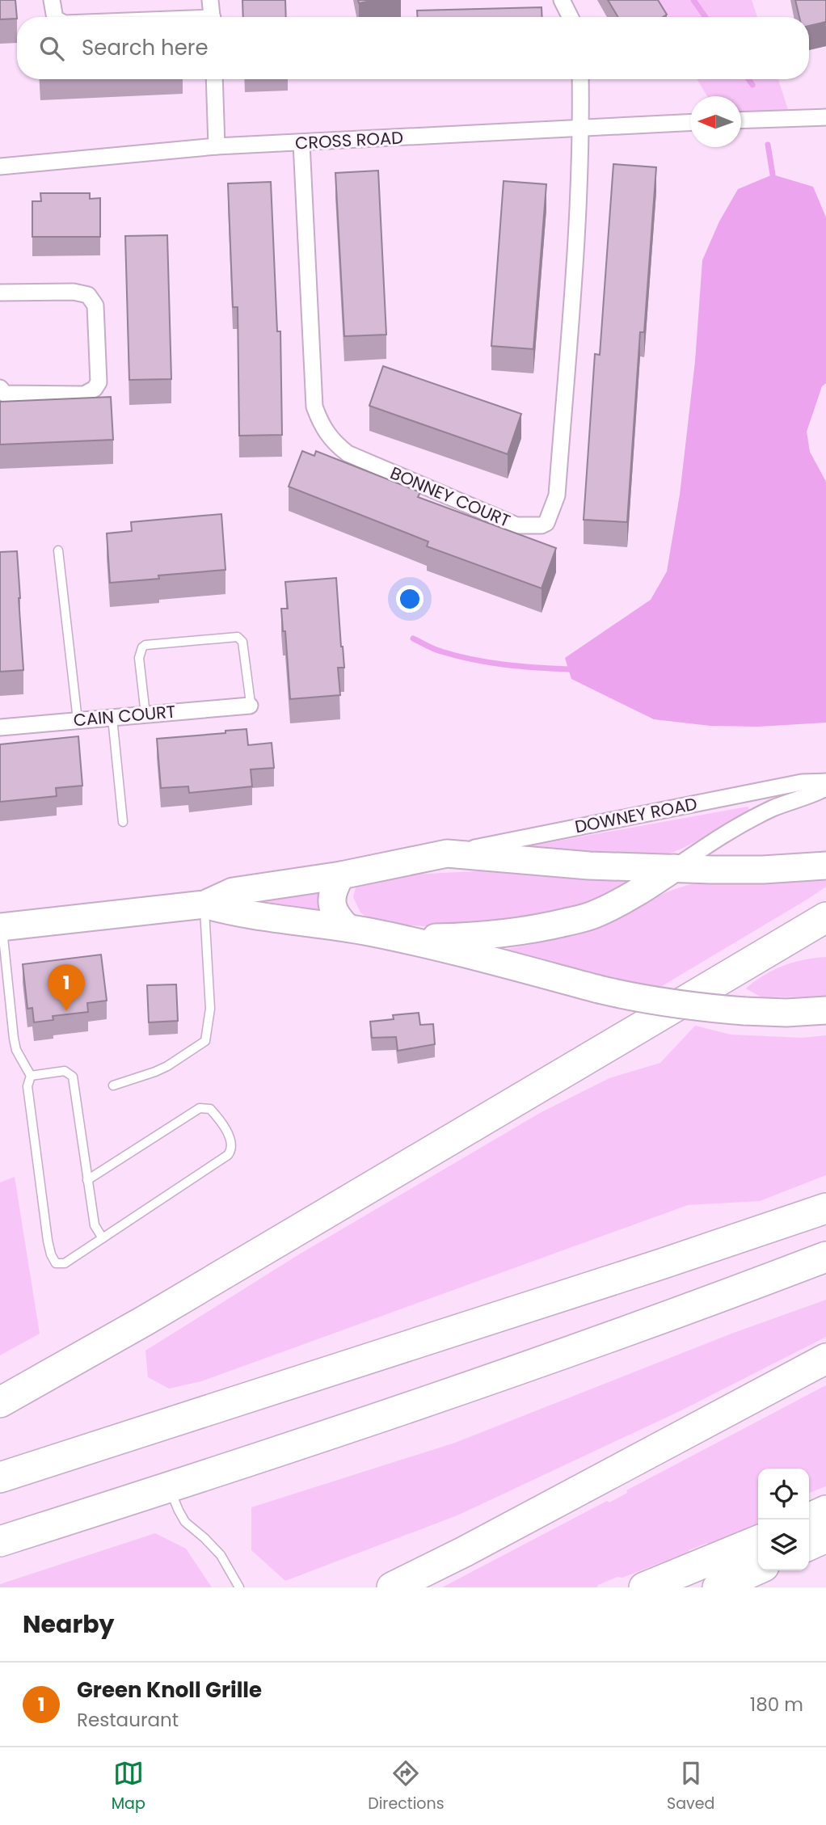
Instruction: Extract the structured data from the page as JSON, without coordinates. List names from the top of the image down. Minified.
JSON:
{"streets":{"street":["CROSS ROAD","BONNEY COURT","CAIN COURT","DOWNEY ROAD"]},"crossings":[["CROSS ROAD","BONNEY COURT"]],"north":"left","page":{"search":"Search here","pins":"1","heading":"Nearby","list":[{"mark":"1","name":"Green Knoll Grille","note":"Restaurant","value":"180 m"}],"nav":["Map","Directions","Saved"]}}
